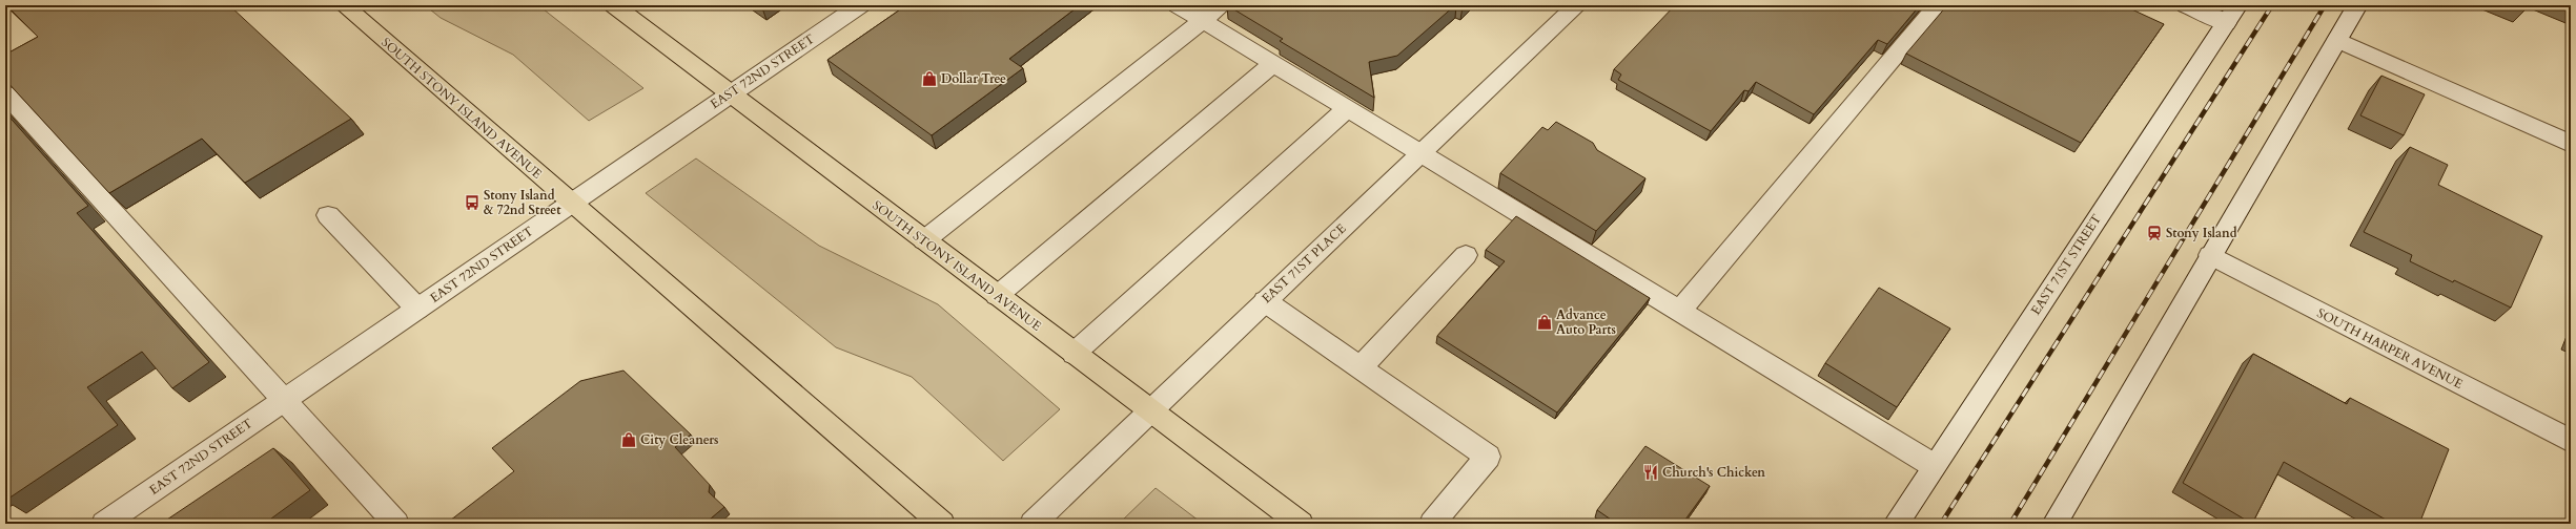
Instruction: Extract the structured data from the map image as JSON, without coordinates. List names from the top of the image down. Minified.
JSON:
{"streets":{"highway":["SOUTH STONY ISLAND AVENUE"],"street":["EAST 72ND STREET","EAST 71ST PLACE","EAST 71ST STREET","SOUTH HARPER AVENUE"]},"crossings":[["EAST 72ND STREET","SOUTH STONY ISLAND AVENUE"],["SOUTH STONY ISLAND AVENUE","EAST 71ST PLACE"]],"places":{"shop":["Dollar Tree","Advance Auto Parts","City Cleaners"],"bus stop":["Stony Island & 72nd Street"],"station":["Stony Island"],"restaurant":["Church's Chicken"]}}
